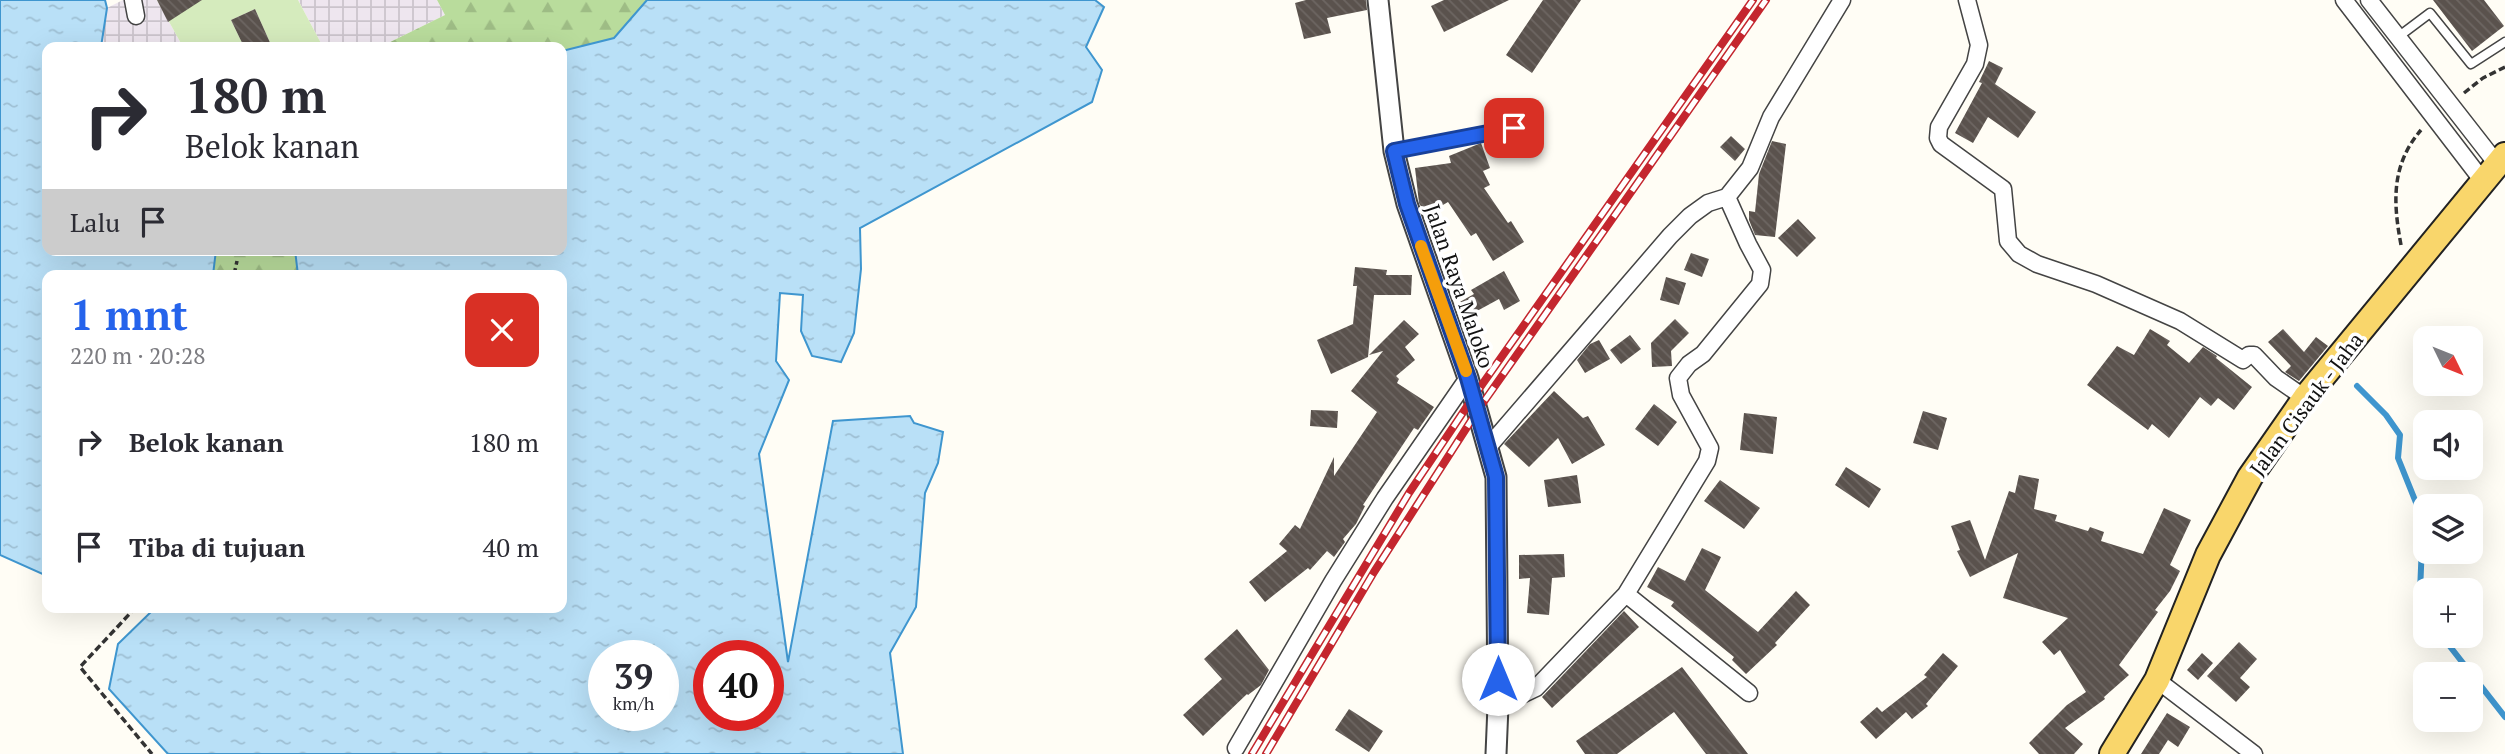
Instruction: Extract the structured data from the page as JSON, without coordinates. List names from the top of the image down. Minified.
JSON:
{"streets":{"main road":["Jalan Cisauk - Jaha"],"street":["Jalan Raya Maloko"]},"north":"bottom right","page":{"turn":["180 m","Belok kanan"],"then":"Lalu","heading":["1 mnt","220 m · 20:28"],"map_buttons":["+","−"],"list":[{"name":"Belok kanan","value":"180 m"},{"name":"Tiba di tujuan","value":"40 m"}],"speed":"39 km/h","limit":"40"}}
